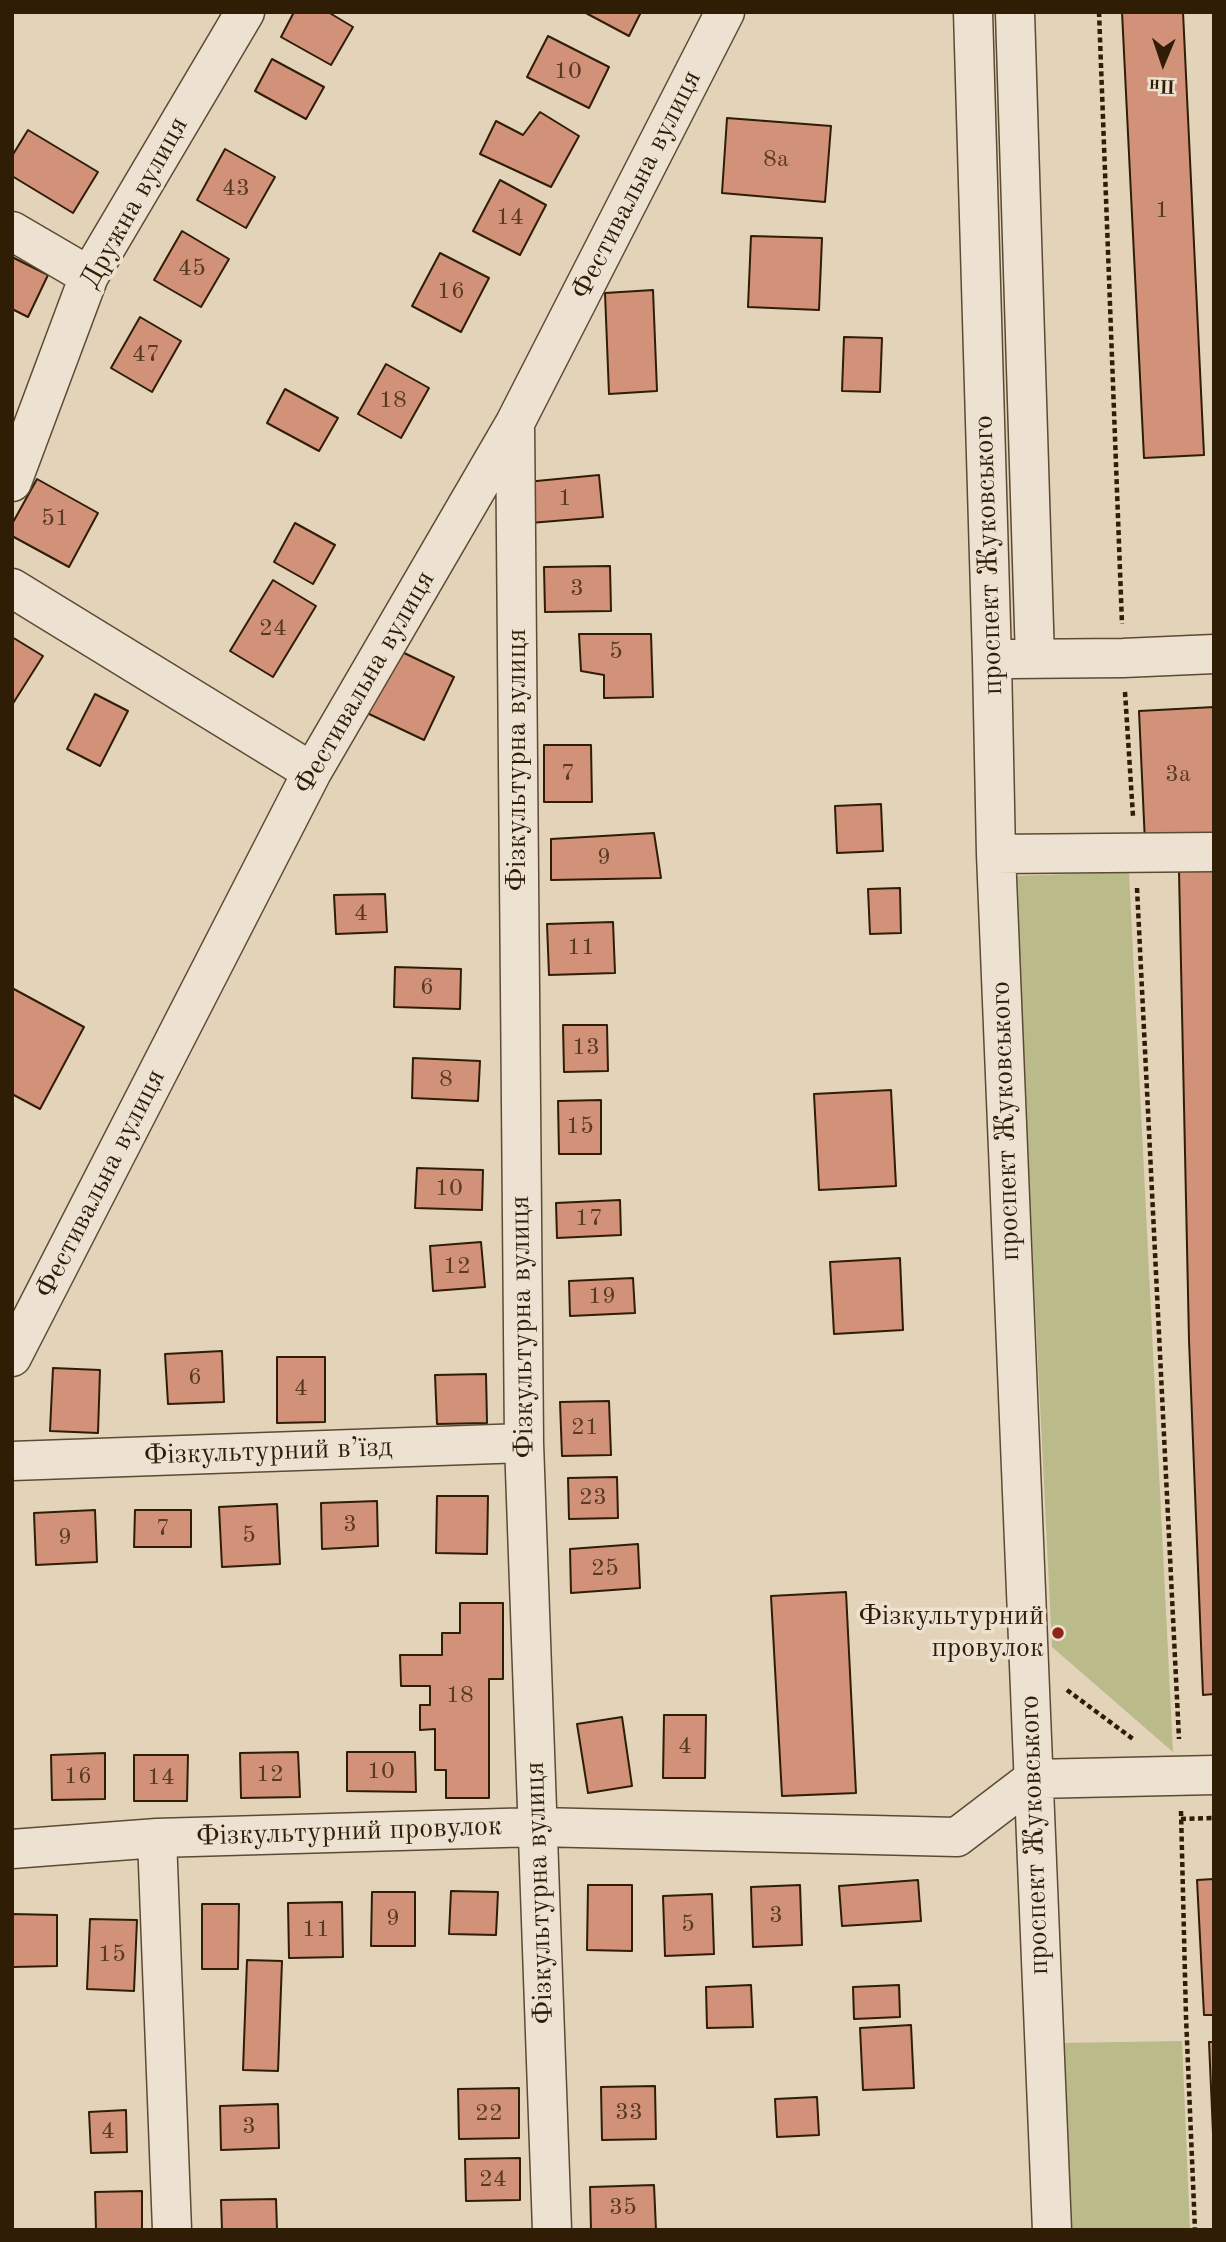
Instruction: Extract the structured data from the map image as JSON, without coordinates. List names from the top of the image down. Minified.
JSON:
{"streets":{"street":["Фестивальна вулиця","Дружна вулиця","проспект Жуковського","Фізкультурна вулиця","Фізкультурний в’їзд","Фізкультурний провулок"]},"crossings":[["Фестивальна вулиця","Фізкультурна вулиця"],["проспект Жуковського","Фізкультурний провулок"],["Фізкультурна вулиця","Фізкультурний в’їзд"],["Фізкультурна вулиця","Фізкультурний провулок"]],"places":["Фізкультурний провулок"],"house_numbers":["10","8а","43","1","14","45","16","47","18","1","51","3","24","5","7","3а","9","4","11","6","13","8","15","10","17","12","19","6","4","21","23","3","7","5","9","25","18","4","10","12","16","14","3","9","5","11","15","33","22","3","4","24","35"],"north":"bottom"}
